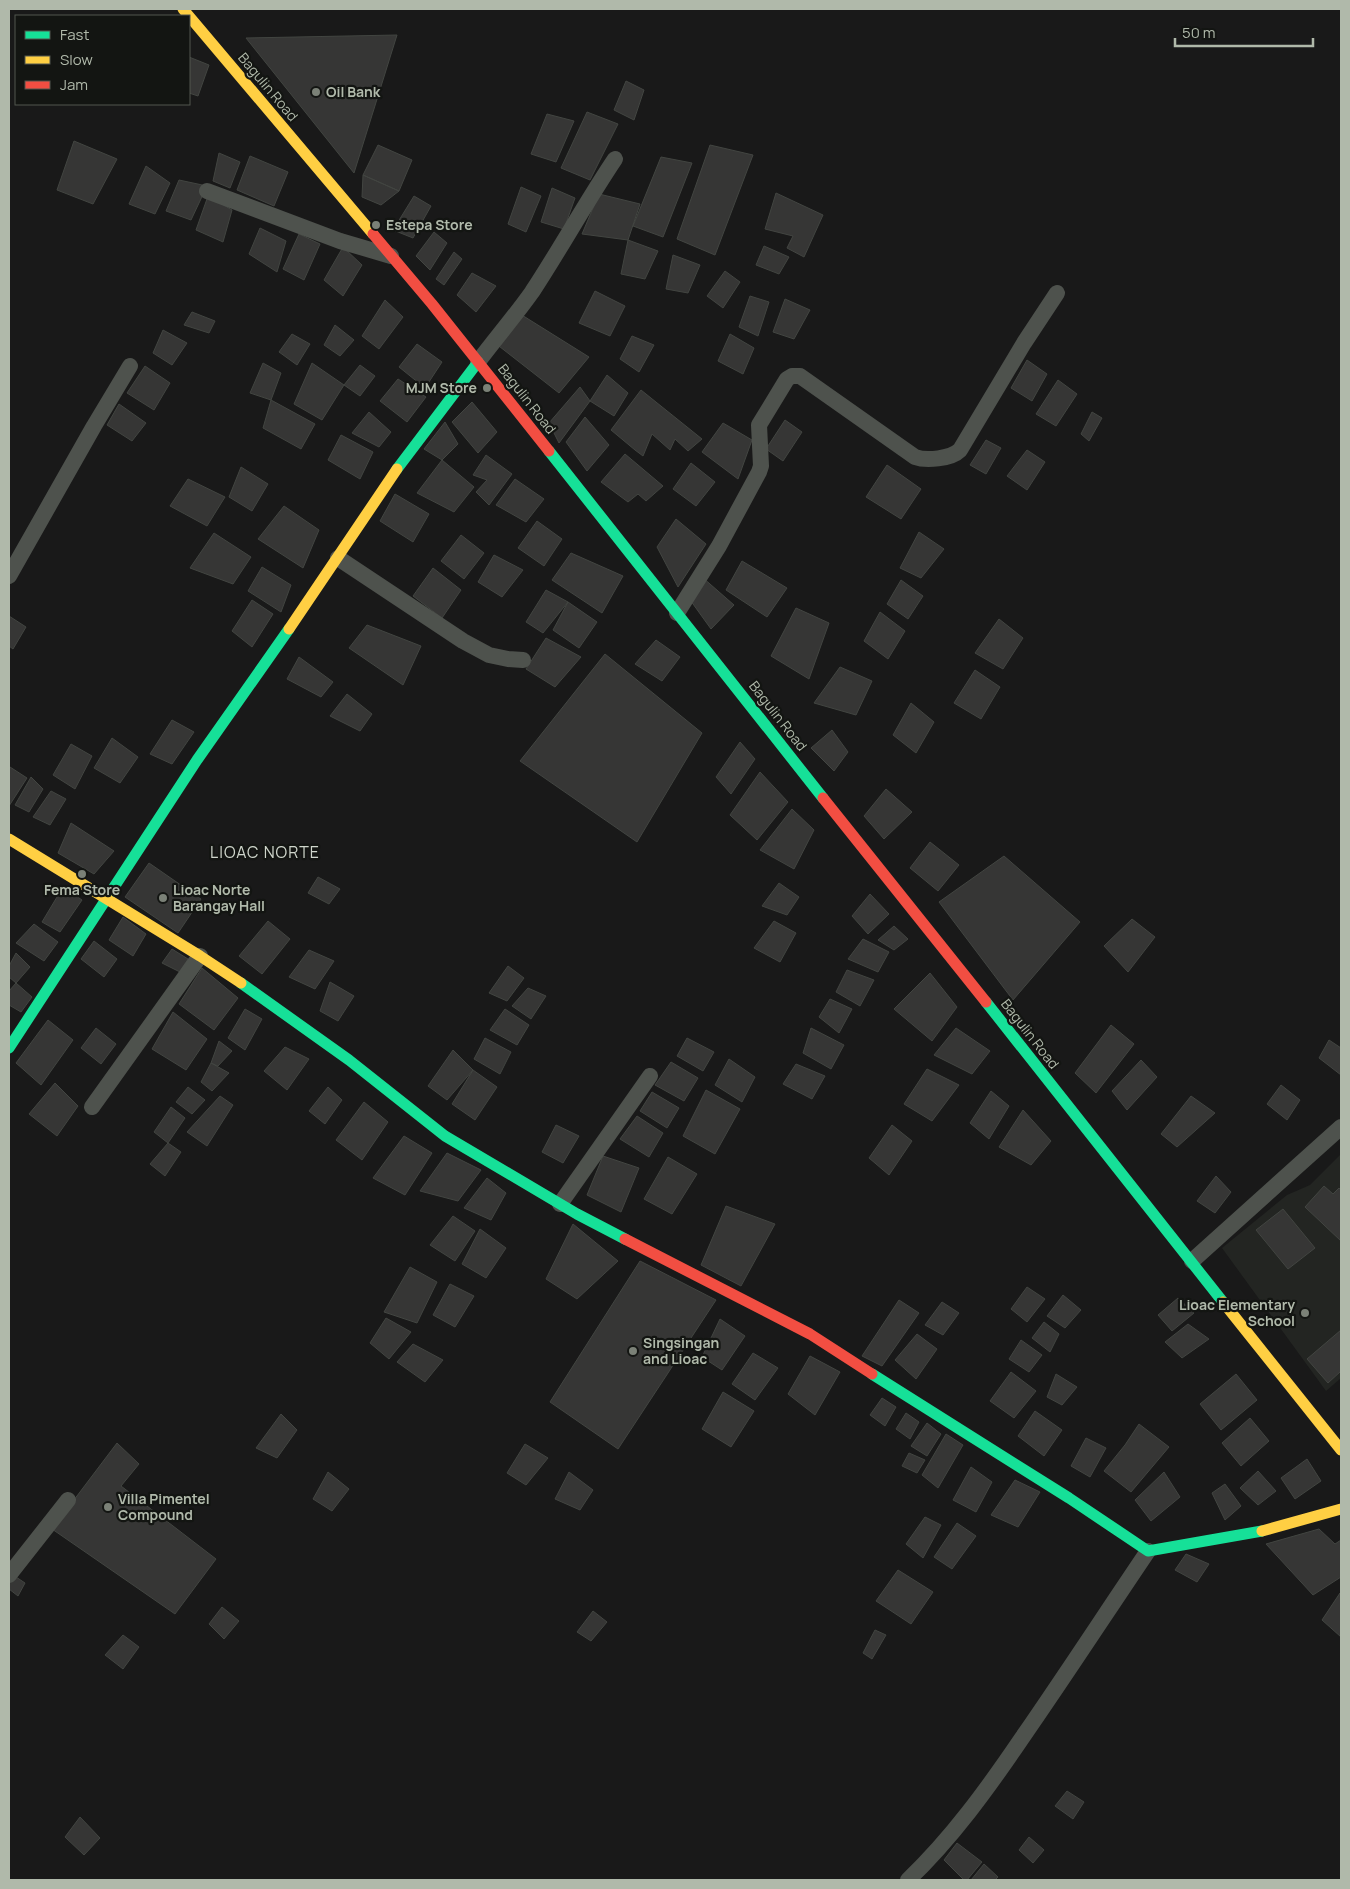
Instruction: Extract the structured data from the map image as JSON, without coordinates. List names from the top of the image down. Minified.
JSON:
{"streets":{"street":["Bagulin Road"]},"districts":["LIOAC NORTE"],"places":["Oil Bank","Estepa Store","MJM Store","Fema Store","Lioac Norte Barangay Hall","Lioac Elementary School","Singsingan and Lioac","Villa Pimentel Compound"],"legend":["Fast","Slow","Jam"],"scale_bar":"50 m"}
